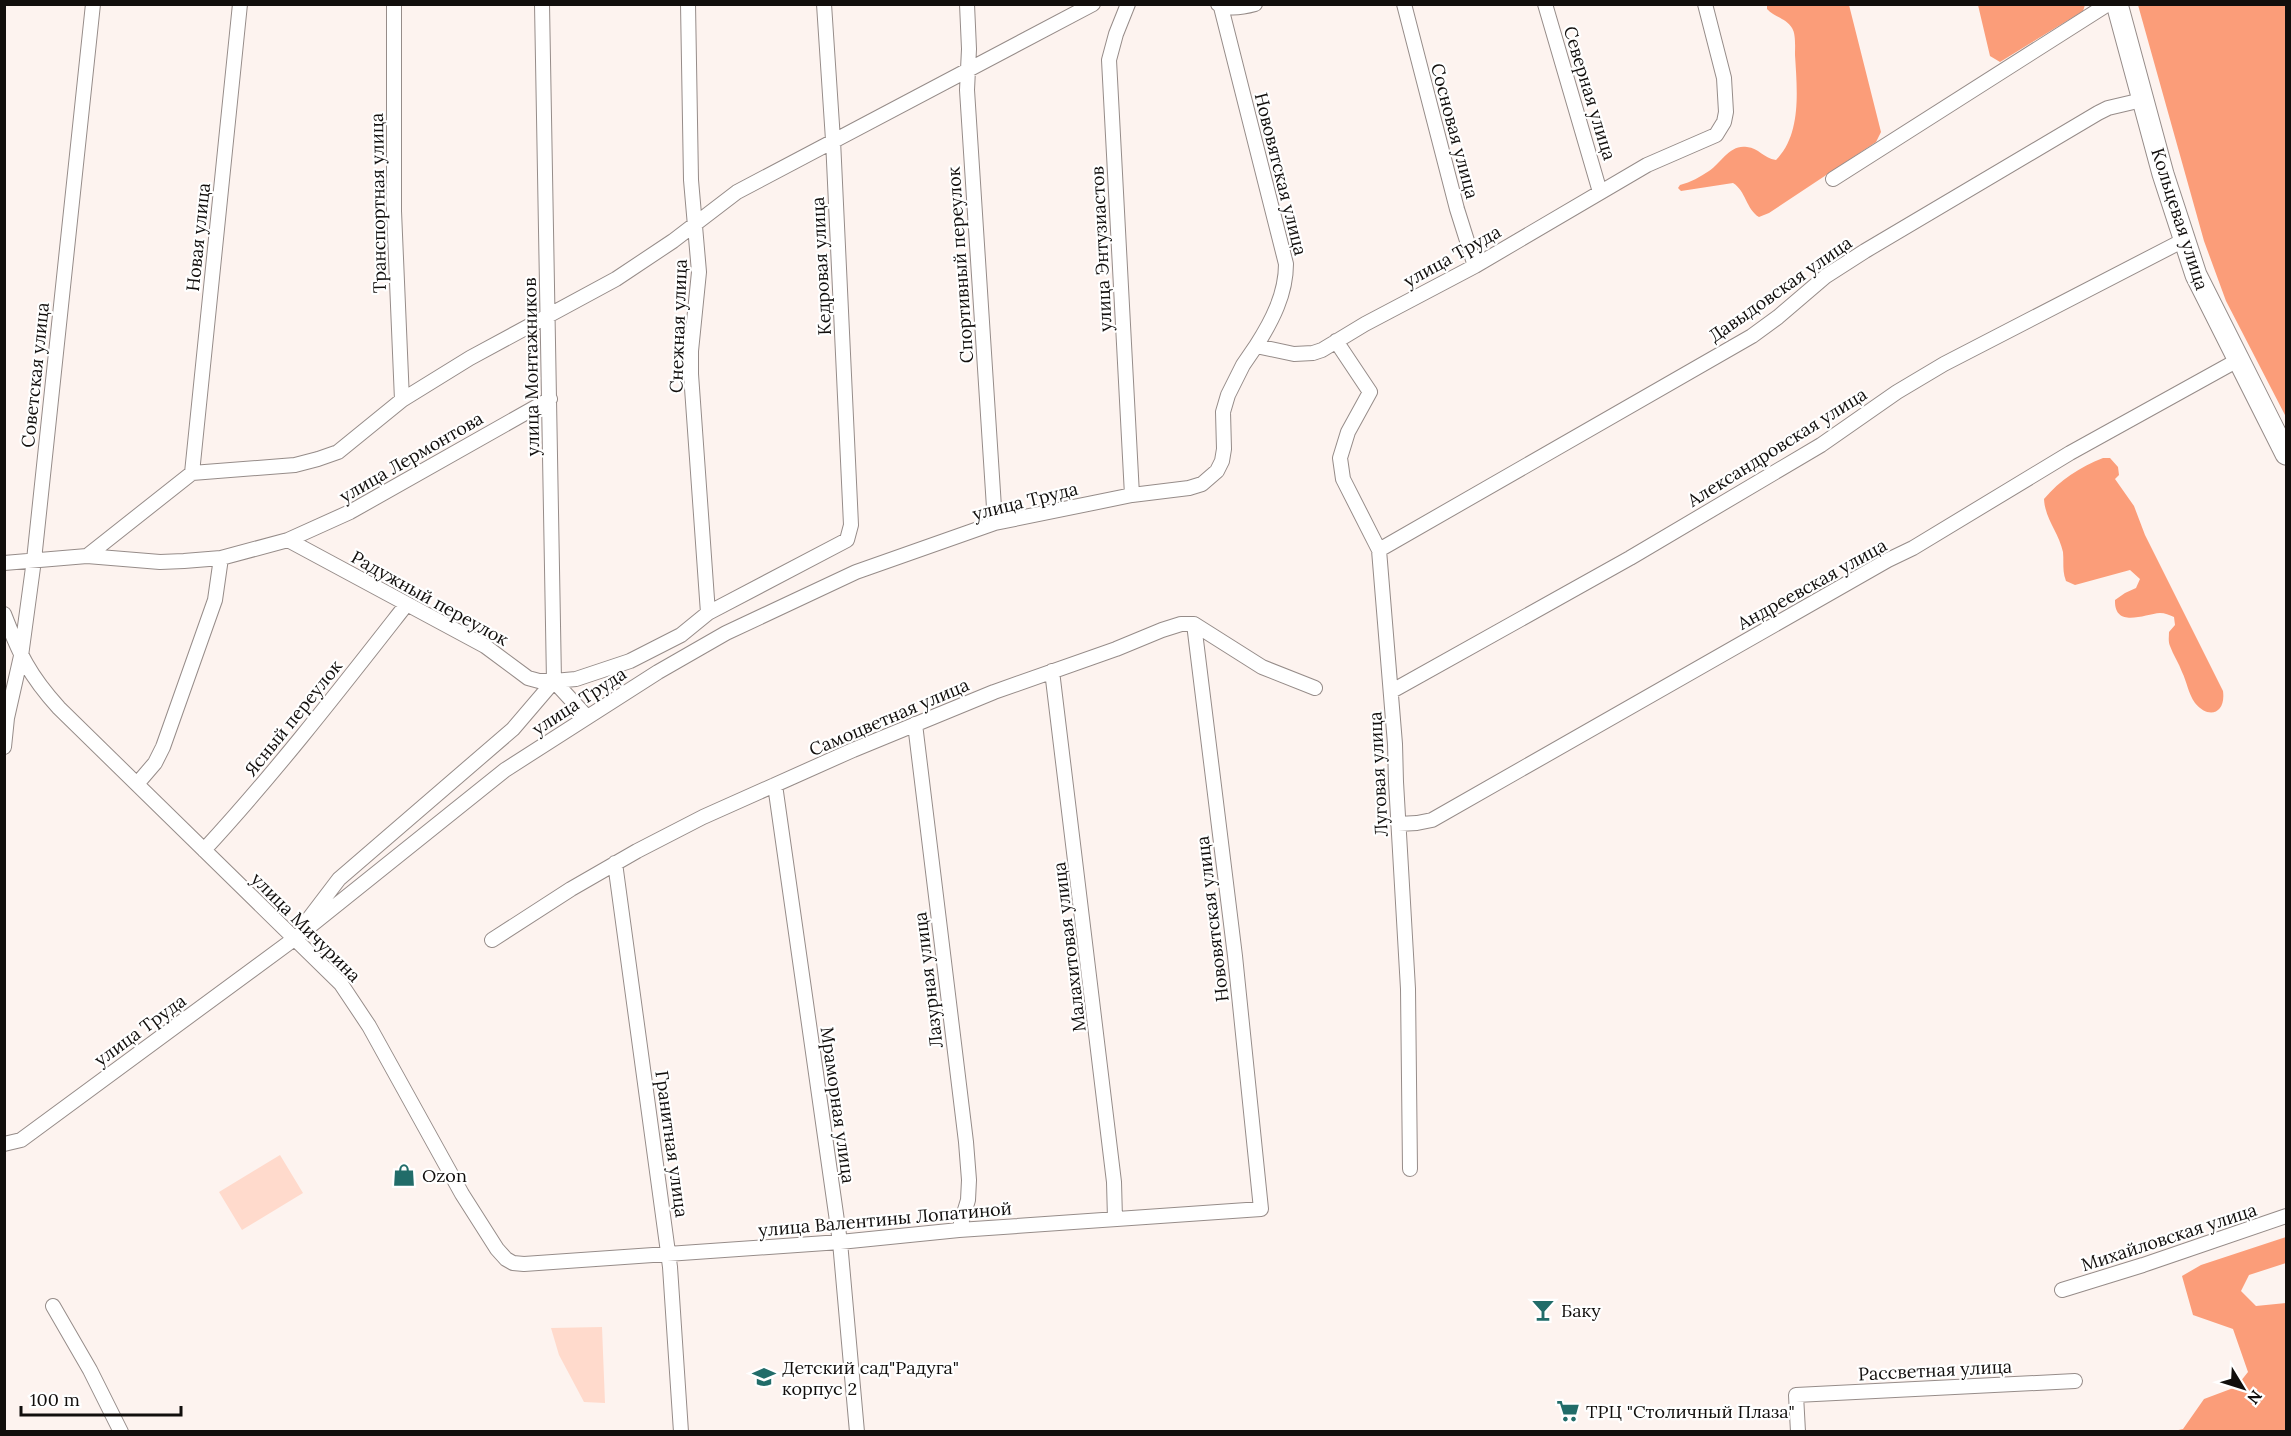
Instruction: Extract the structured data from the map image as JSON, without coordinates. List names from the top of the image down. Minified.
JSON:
{"streets":{"highway":["Кольцевая улица"],"street":["Северная улица","Сосновая улица","Нововятская улица","Транспортная улица","Новая улица","улица Энтузиастов","улица Труда","Спортивный переулок","Кедровая улица","Давыдовская улица","Снежная улица","улица Монтажников","Советская улица","Александровская улица","улица Лермонтова","Андреевская улица","Радужный переулок","Самоцветная улица","Ясный переулок","Луговая улица","улица Мичурина","Малахитовая улица","Лазурная улица","Мраморная улица","Гранитная улица","улица Валентины Лопатиной","Михайловская улица","Рассветная улица"]},"crossings":[["Северная улица","улица Труда"],["Сосновая улица","улица Труда"],["Нововятская улица","улица Труда"],["Нововятская улица","Самоцветная улица"],["Нововятская улица","улица Валентины Лопатиной"],["Кольцевая улица","Давыдовская улица"],["Кольцевая улица","Александровская улица"],["Кольцевая улица","Андреевская улица"],["улица Энтузиастов","улица Труда"],["улица Труда","Спортивный переулок"],["улица Труда","Кедровая улица"],["улица Труда","Снежная улица"],["улица Труда","улица Монтажников"],["улица Труда","Радужный переулок"],["улица Труда","Луговая улица"],["улица Труда","улица Мичурина"],["Давыдовская улица","Луговая улица"],["улица Монтажников","улица Лермонтова"],["улица Монтажников","Радужный переулок"],["Советская улица","улица Лермонтова"],["Советская улица","улица Мичурина"],["Александровская улица","Луговая улица"],["улица Лермонтова","Радужный переулок"],["Андреевская улица","Луговая улица"],["Радужный переулок","Ясный переулок"],["Самоцветная улица","Малахитовая улица"],["Самоцветная улица","Лазурная улица"],["Самоцветная улица","Мраморная улица"],["Самоцветная улица","Гранитная улица"],["Ясный переулок","улица Мичурина"],["улица Мичурина","улица Валентины Лопатиной"],["Малахитовая улица","улица Валентины Лопатиной"],["Лазурная улица","улица Валентины Лопатиной"],["Мраморная улица","улица Валентины Лопатиной"],["Гранитная улица","улица Валентины Лопатиной"]],"places":{"shop":["Ozon"],"bar":["Баку"],"school or university":["Детский сад\"Радуга\" корпус 2"],"supermarket":["ТРЦ \"Столичный Плаза\""]},"scale_bar":"100 m","north":"bottom right"}
